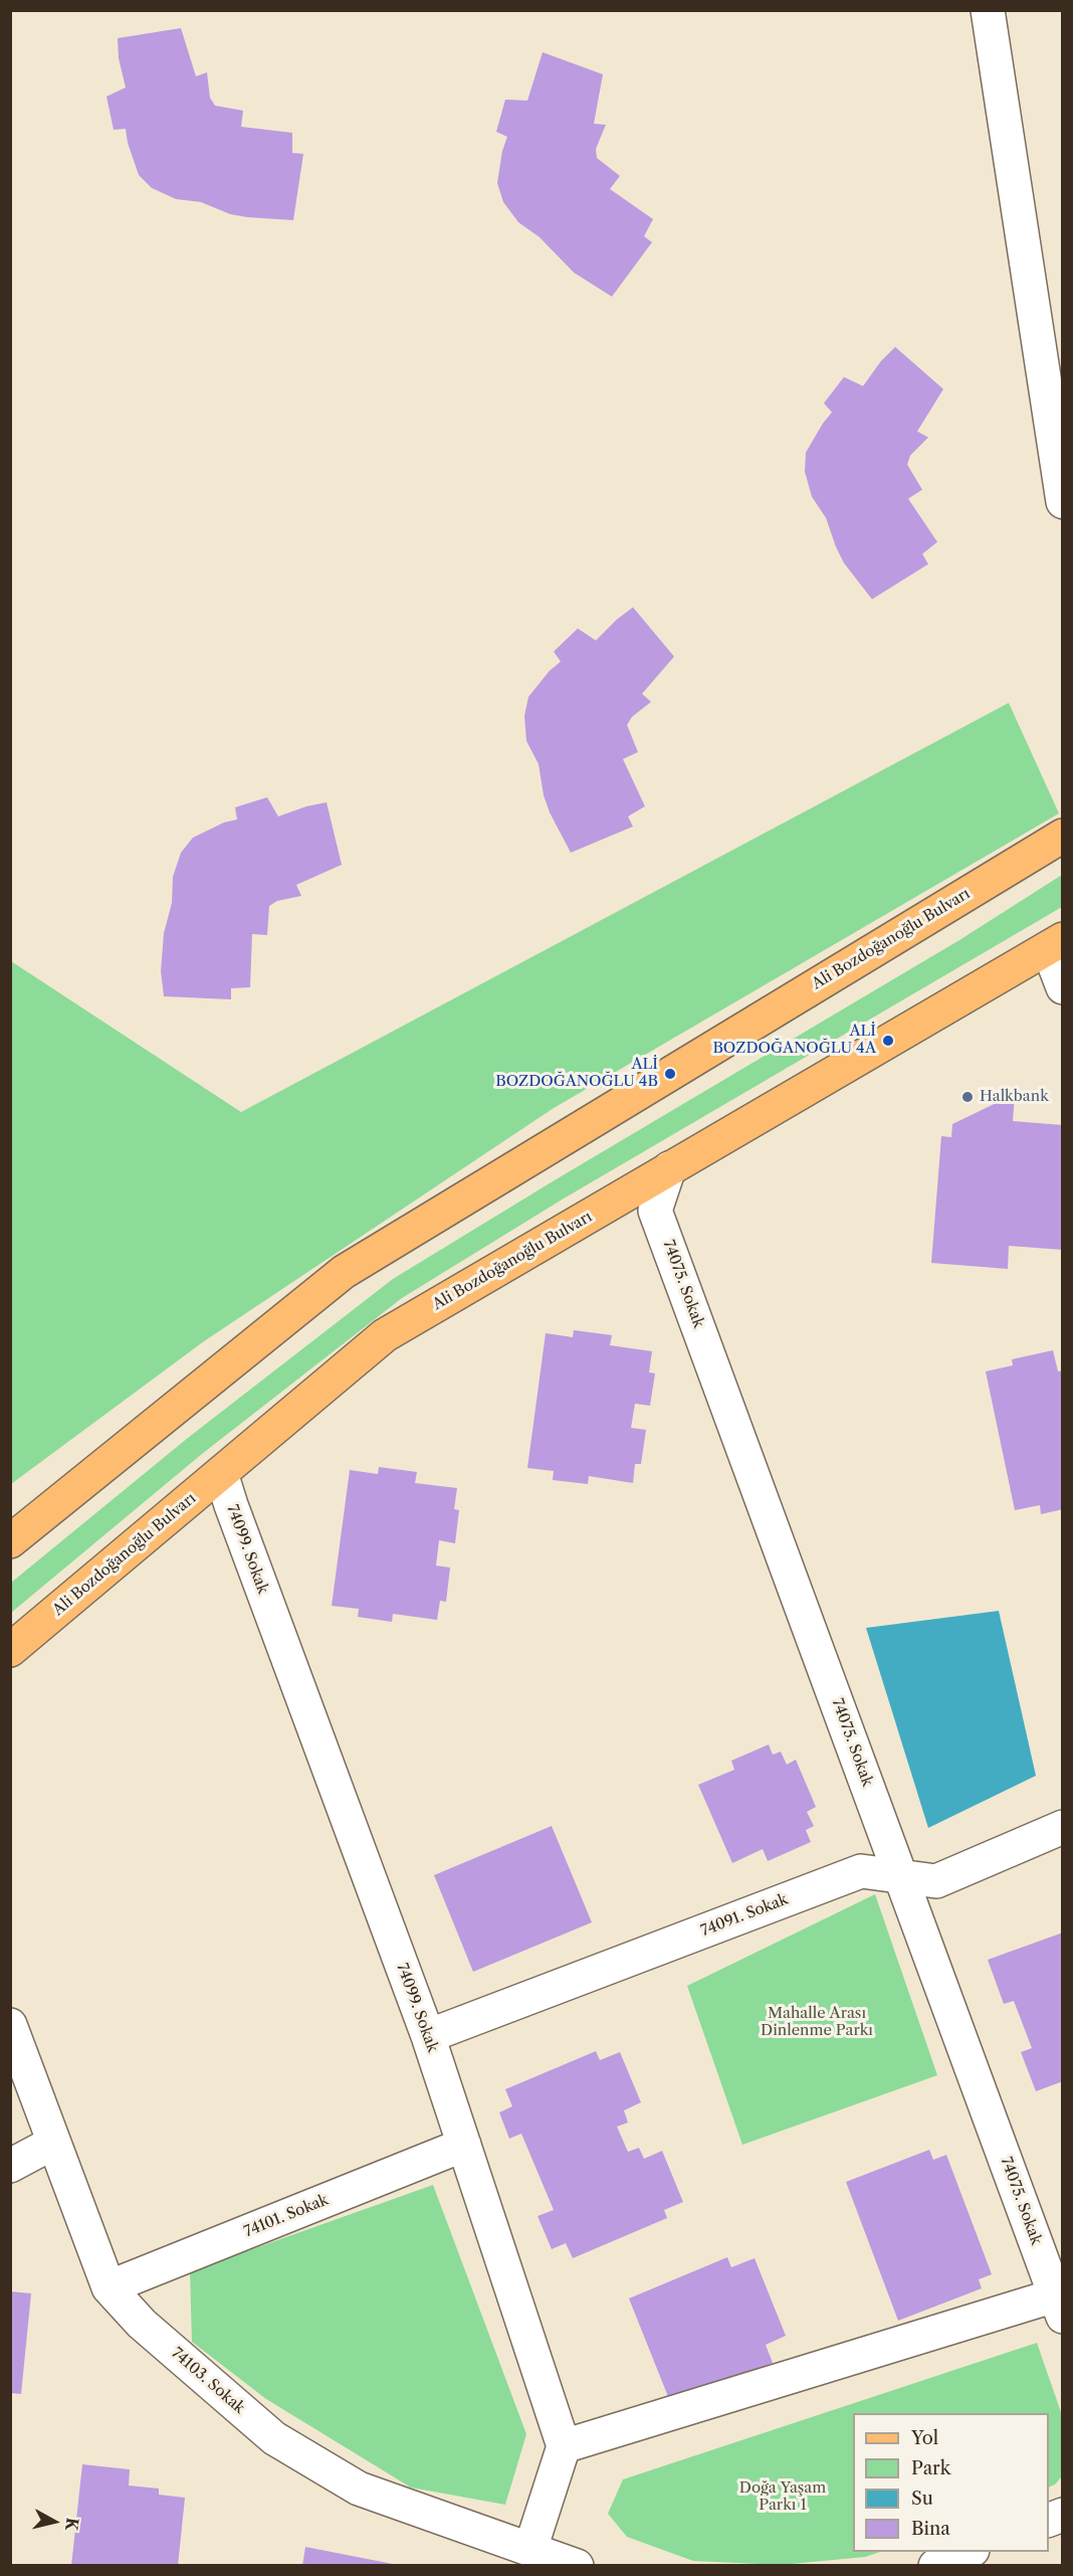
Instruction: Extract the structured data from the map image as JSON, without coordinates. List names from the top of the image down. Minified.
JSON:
{"streets":{"main road":["Ali Bozdoğanoğlu Bulvarı"],"street":["74075. Sokak","74099. Sokak","74091. Sokak","74101. Sokak","74103. Sokak"]},"crossings":[["Ali Bozdoğanoğlu Bulvarı","74075. Sokak"],["Ali Bozdoğanoğlu Bulvarı","74099. Sokak"],["74075. Sokak","74091. Sokak"],["74099. Sokak","74091. Sokak"],["74099. Sokak","74101. Sokak"],["74101. Sokak","74103. Sokak"]],"parks":["Mahalle Arası Dinlenme Parkı","Doğa Yaşam Parkı 1"],"places":["ALİ BOZDOĞANOĞLU 4A","ALİ BOZDOĞANOĞLU 4B","Halkbank"],"legend":["Yol","Park","Su","Bina"],"north":"right"}
